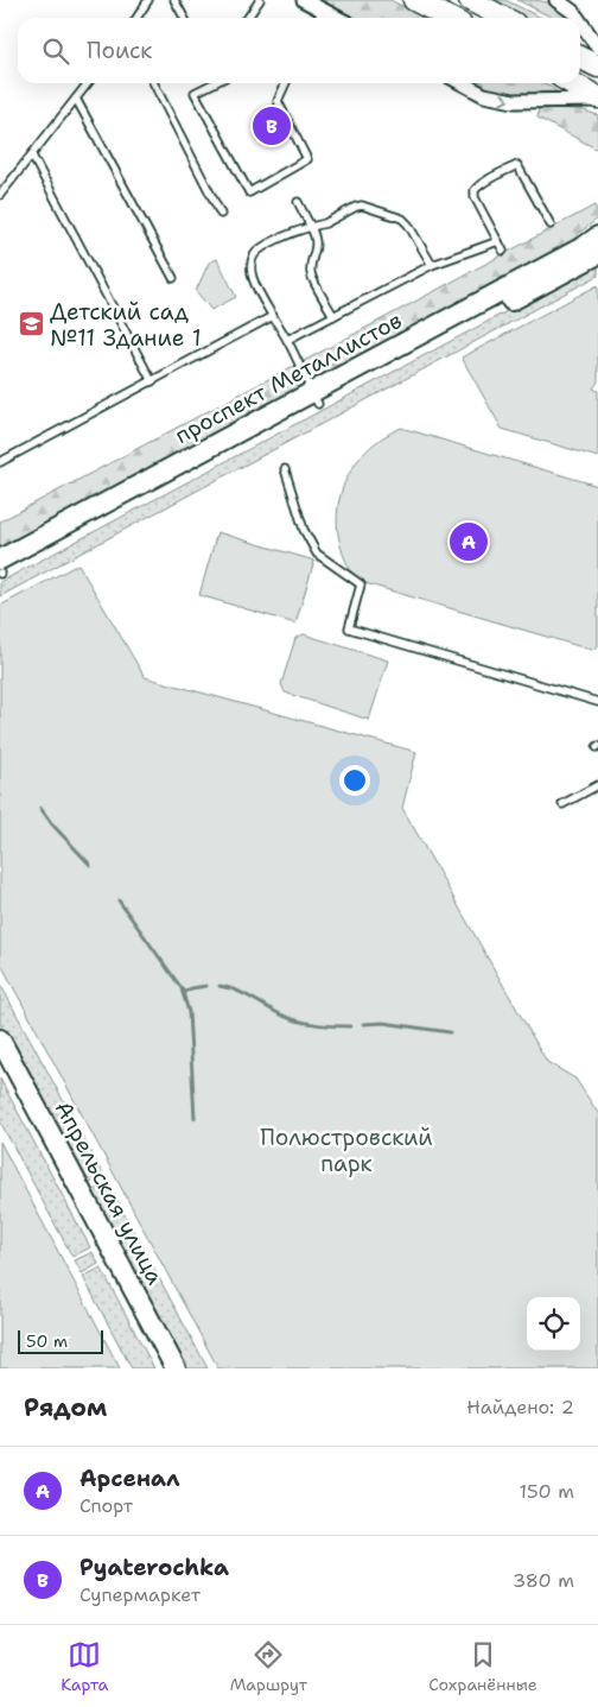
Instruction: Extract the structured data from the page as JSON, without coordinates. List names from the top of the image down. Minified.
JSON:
{"streets":{"street":["проспект Металлистов","Апрельская улица"]},"parks":["Полюстровский парк"],"places":{"school or university":["Детский сад №11 Здание 1"]},"scale_bar":"50 m","page":{"search":"Поиск","pins":["B","A"],"scale":"50 m","heading":["Рядом","Найдено: 2"],"list":[{"mark":"A","name":"Арсенал","note":"Спорт","value":"150 m"},{"mark":"B","name":"Pyaterochka","note":"Супермаркет","value":"380 m"}],"nav":["Карта","Маршрут","Сохранённые"]}}
